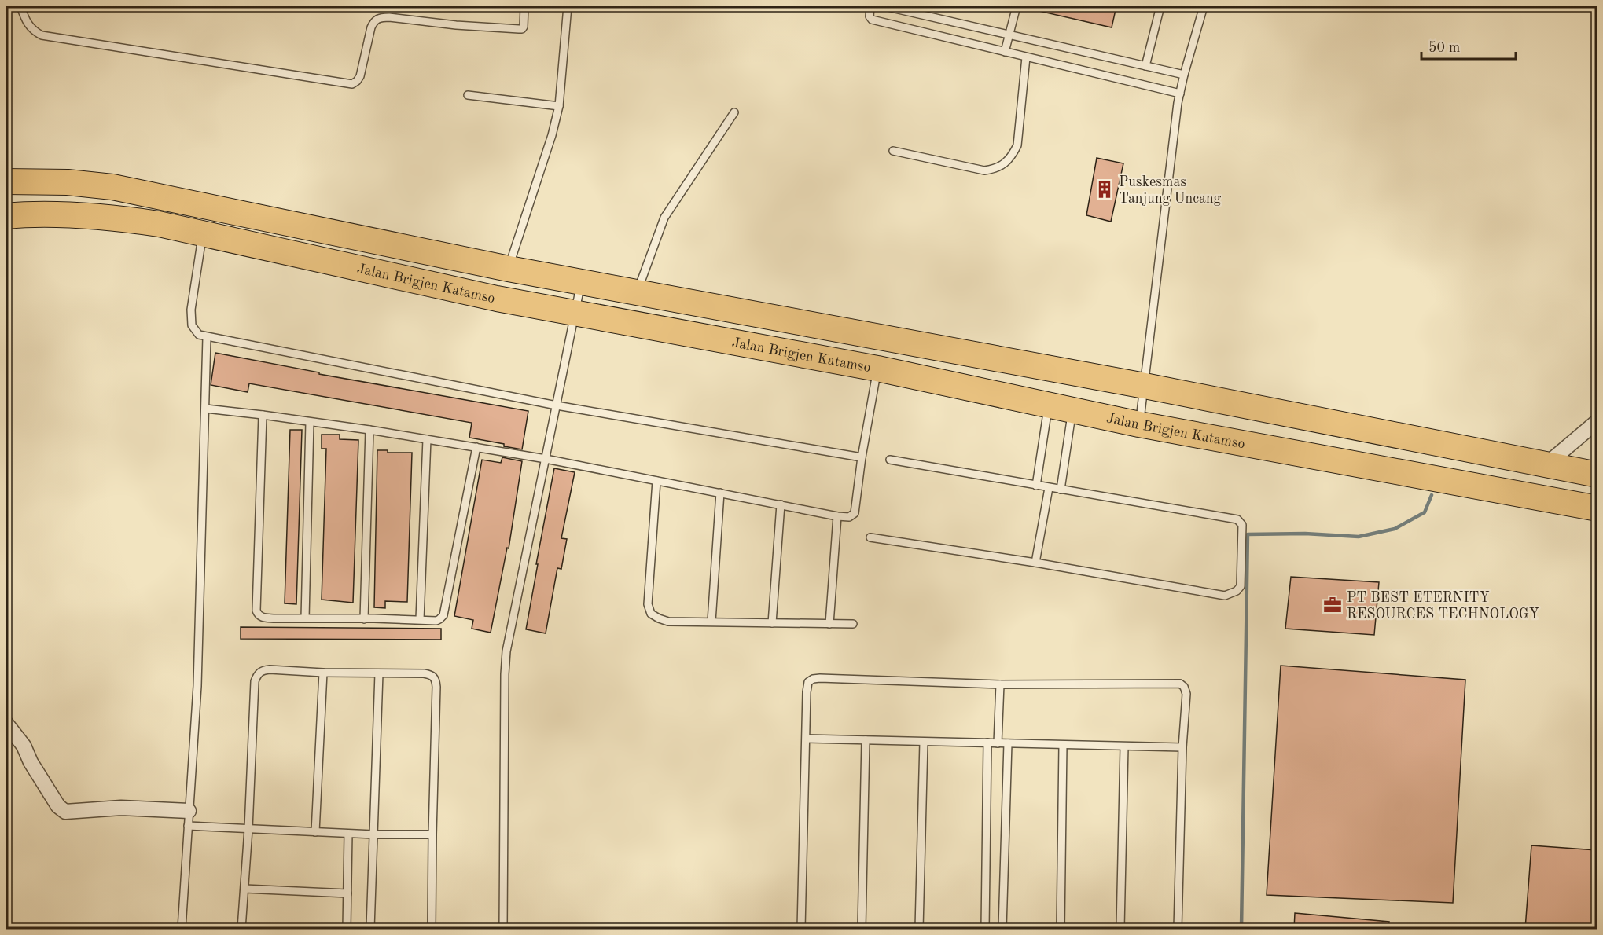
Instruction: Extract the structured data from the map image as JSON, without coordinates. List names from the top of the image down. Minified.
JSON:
{"streets":{"highway":["Jalan Brigjen Katamso"]},"places":{"building":["Puskesmas Tanjung Uncang"],"office":["PT BEST ETERNITY RESOURCES TECHNOLOGY"]},"scale_bar":"50 m"}
